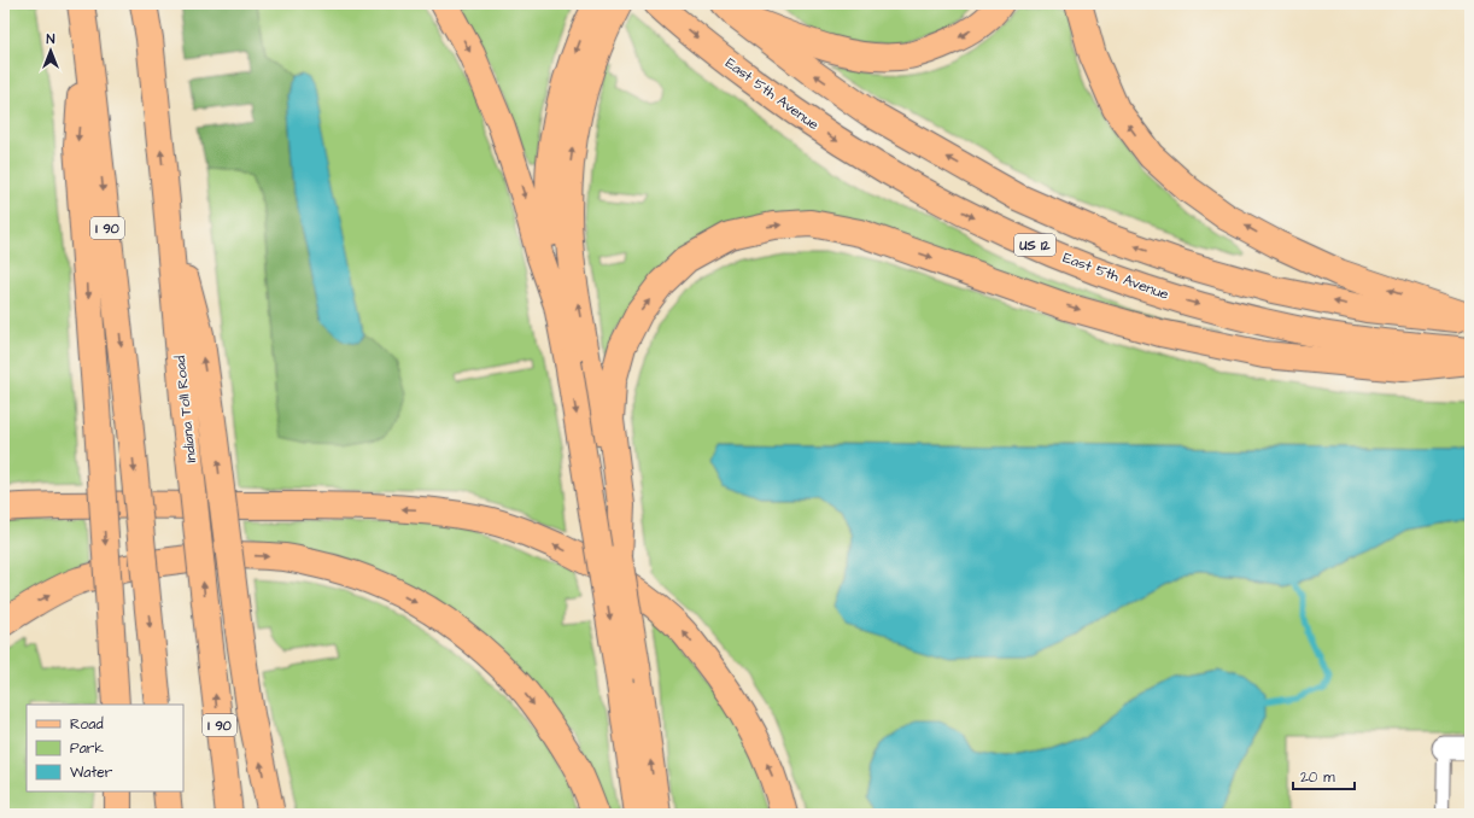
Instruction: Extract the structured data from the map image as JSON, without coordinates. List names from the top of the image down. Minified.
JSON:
{"streets":{"main road":["East 5th Avenue","I 90","US 12","Indiana Toll Road"]},"legend":["Road","Park","Water"],"scale_bar":"20 m","north":"top"}
